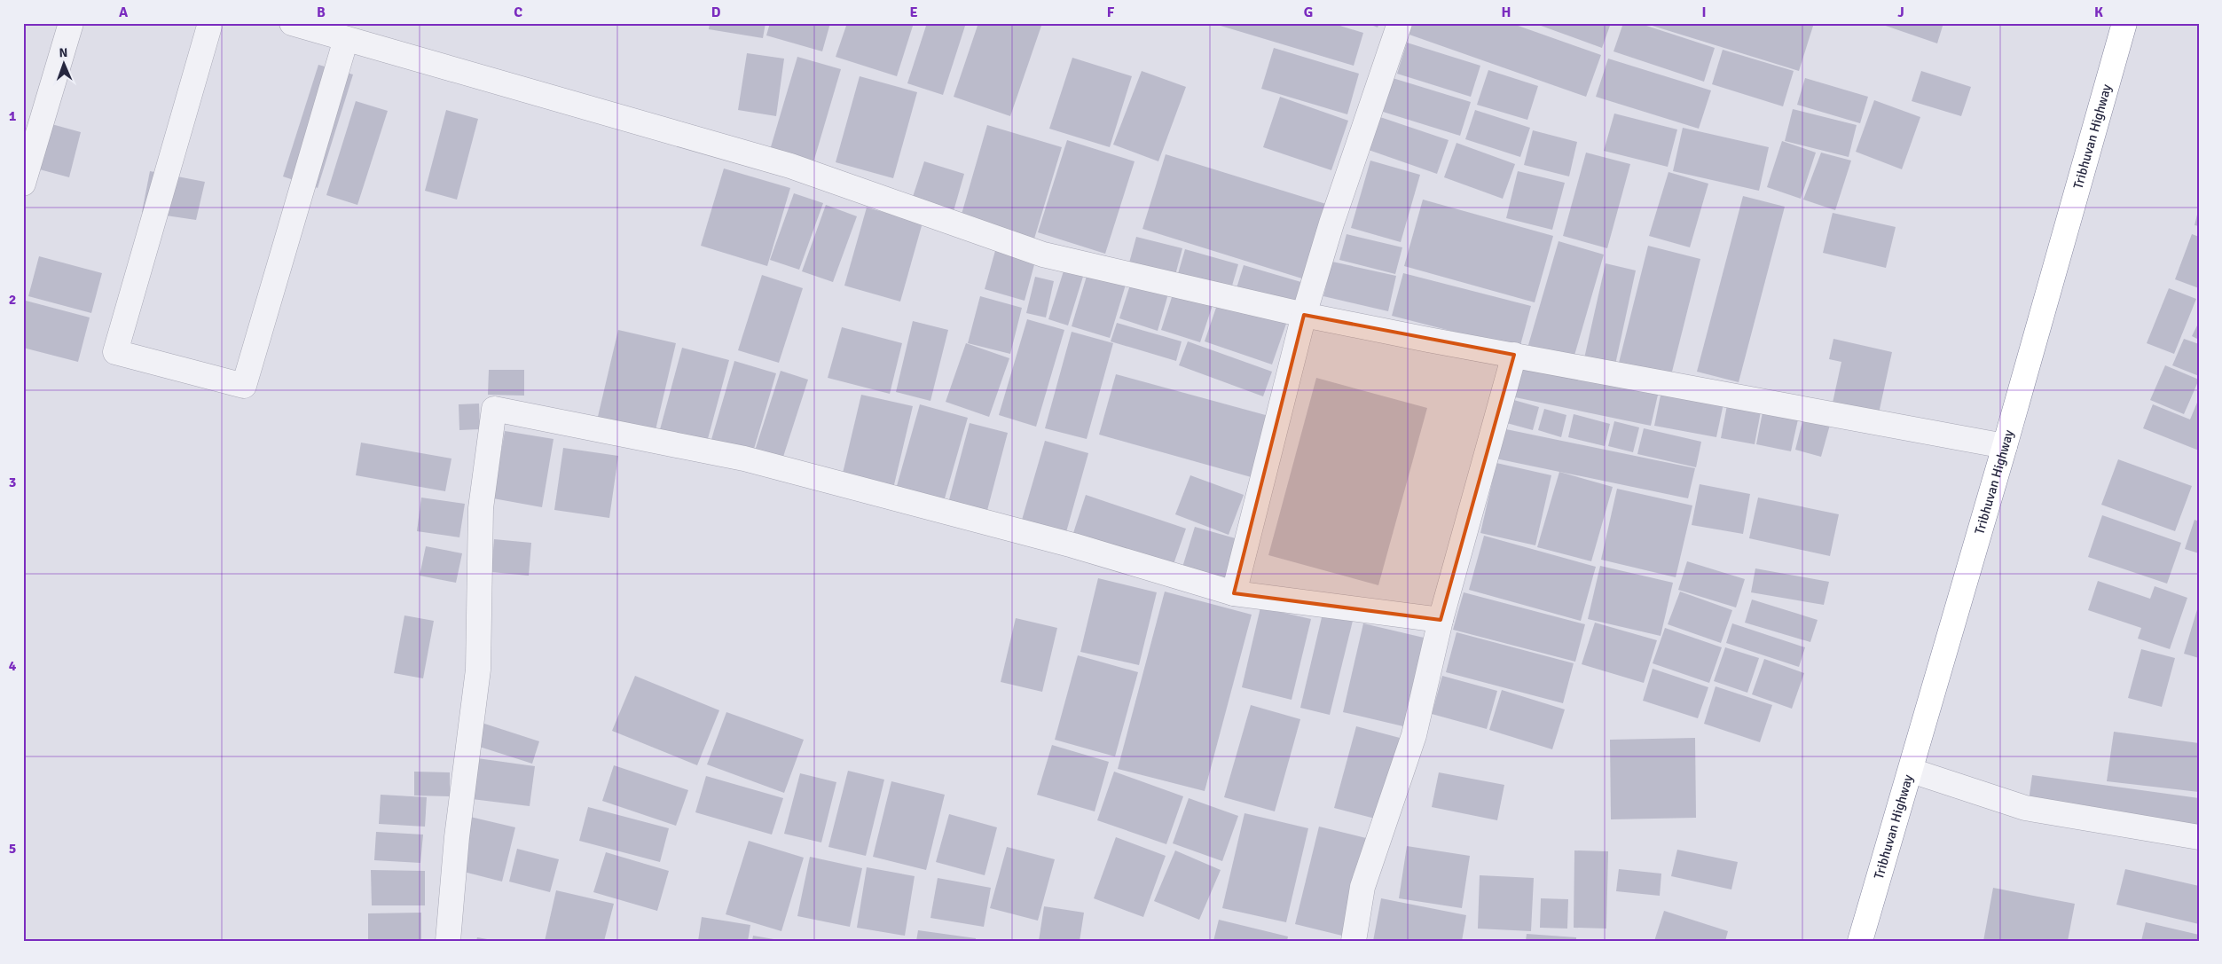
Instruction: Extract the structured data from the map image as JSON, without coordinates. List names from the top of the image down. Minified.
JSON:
{"streets":{"highway":["Tribhuvan Highway"]},"north":"top","grid":{"columns":["A","B","C","D","E","F","G","H","I","J","K"],"rows":["1","2","3","4","5"]}}
